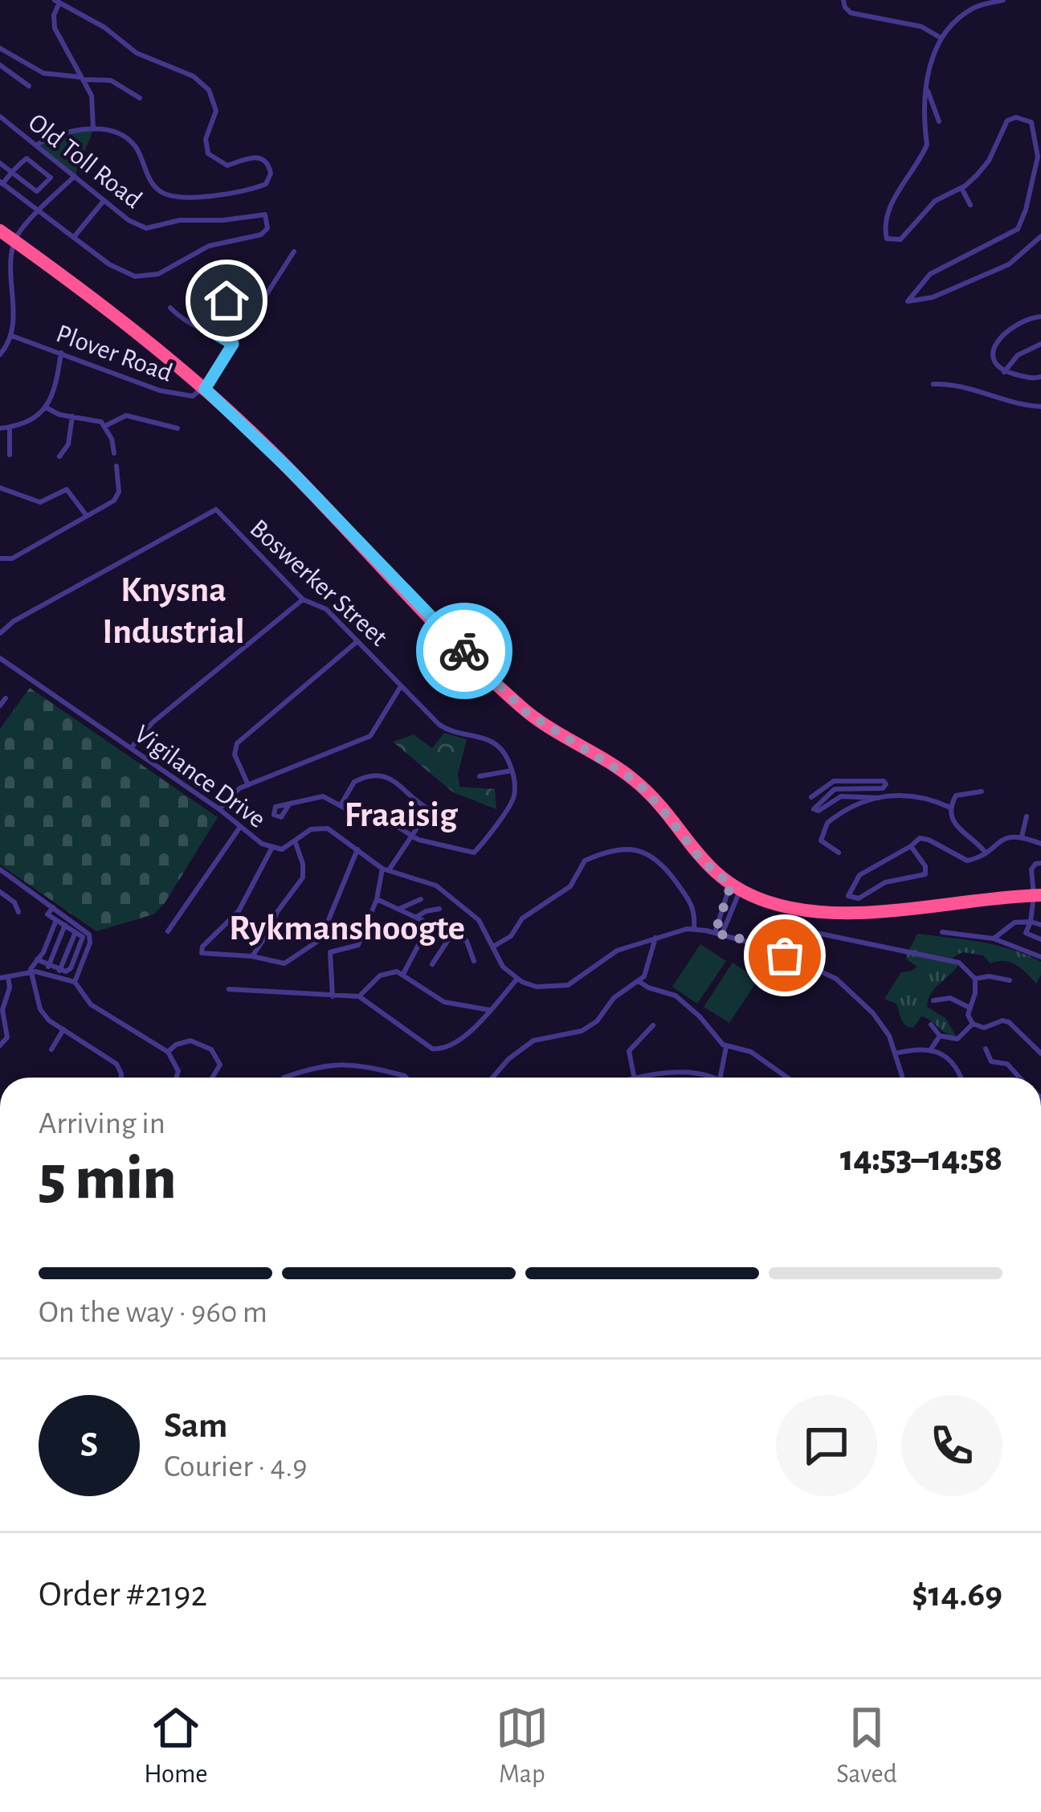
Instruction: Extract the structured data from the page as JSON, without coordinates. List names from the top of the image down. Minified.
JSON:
{"streets":{"street":["Old Toll Road","Plover Road","Boswerker Street","Vigilance Drive"]},"districts":["Knysna Industrial","Fraaisig","Rykmanshoogte"],"page":{"heading":["5 min","Arriving in","14:53–14:58"],"panel":["Sam","Courier · 4.9","Order #2192","$14.69"],"bar":"On the way · 960 m","round":"S","tabs":["Home","Map","Saved"]}}
